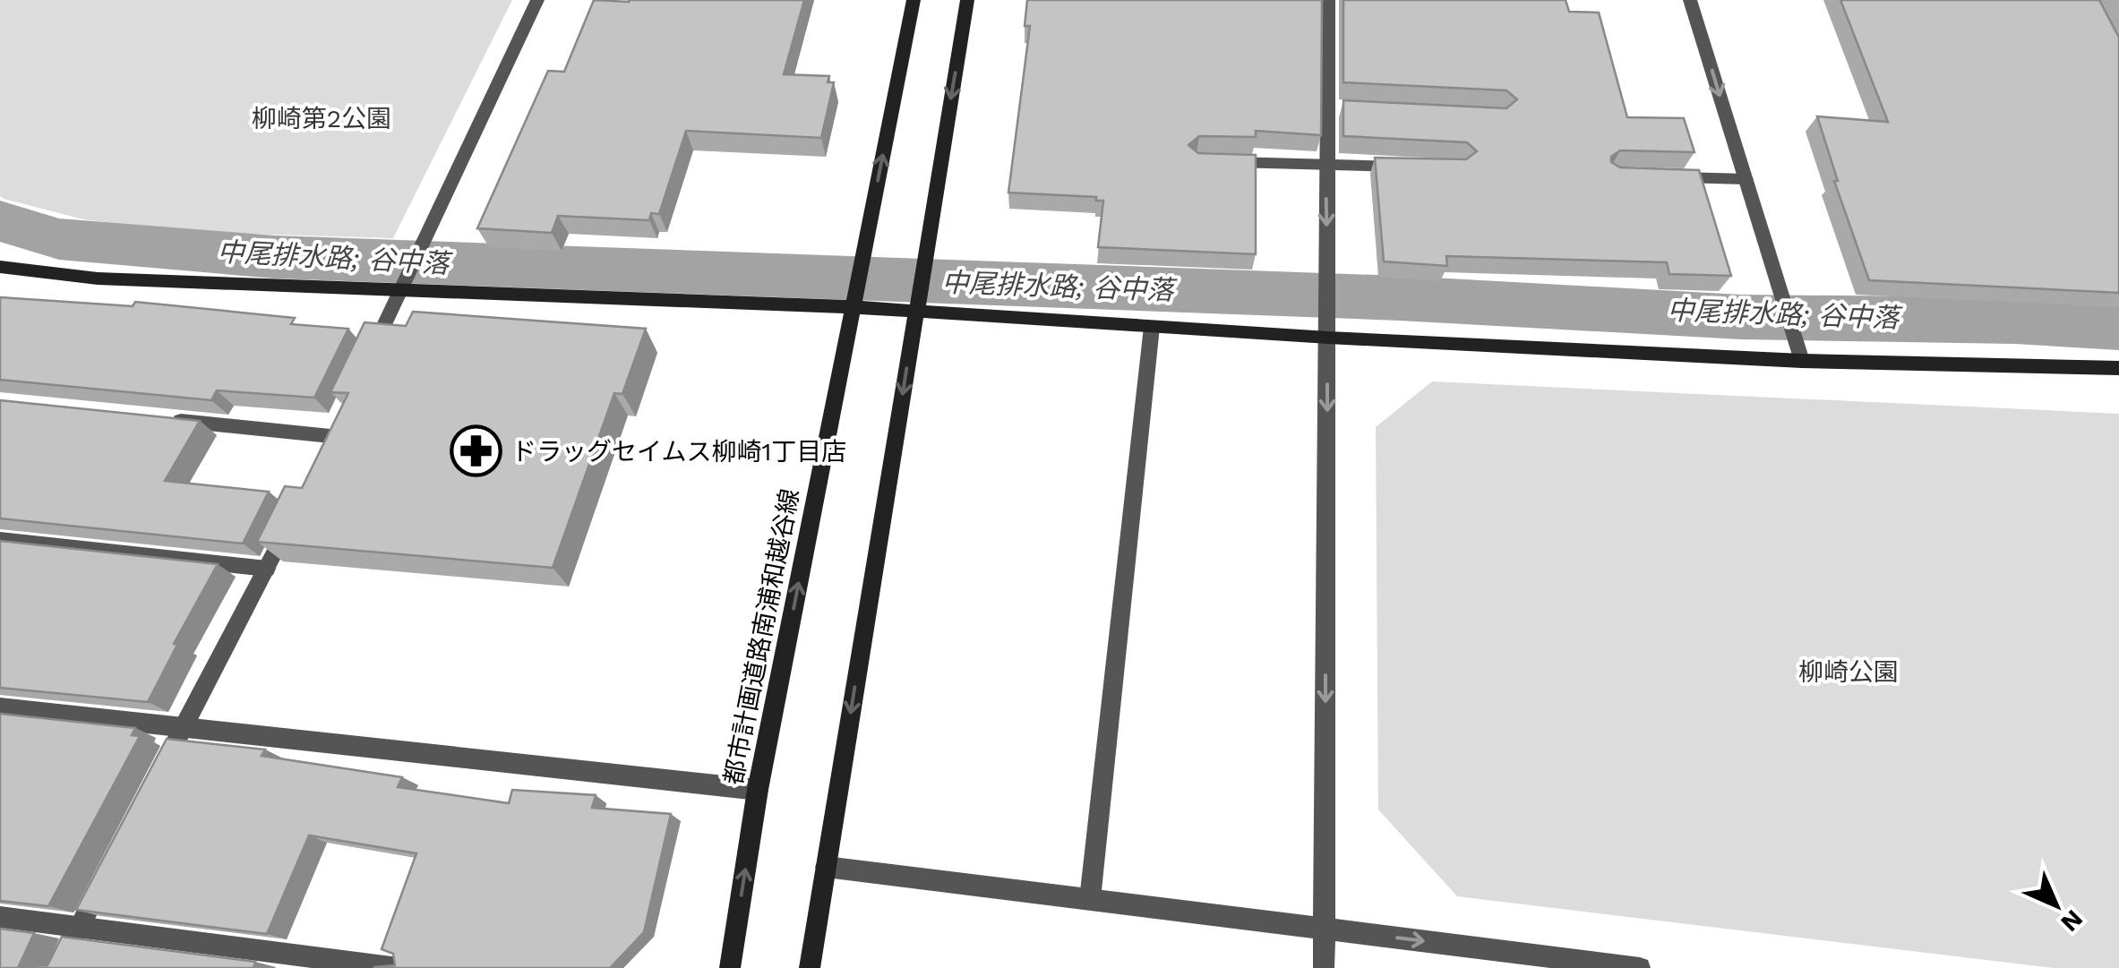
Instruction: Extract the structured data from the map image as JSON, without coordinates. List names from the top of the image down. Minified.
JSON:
{"streets":{"street":["都市計画道路南浦和越谷線"]},"water":["中尾排水路; 谷中落"],"parks":["柳崎第2公園","柳崎公園"],"places":{"pharmacy":["ドラッグセイムス柳崎1丁目店"]},"north":"bottom right"}
